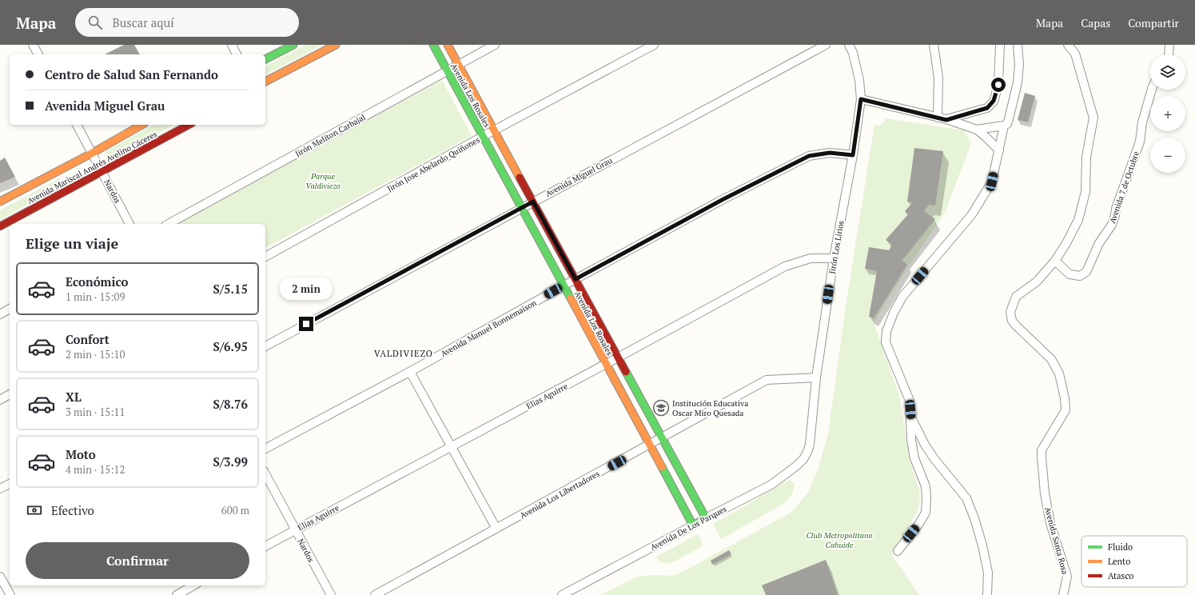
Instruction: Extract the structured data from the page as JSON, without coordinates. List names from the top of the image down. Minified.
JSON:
{"streets":{"street":["Avenida Los Rosales","Jirón Meliton Carbajal","Jirón Jose Abelardo Quiñones","Avenida Mariscal Andrés Avelino Cáceres","Avenida Miguel Grau","Avenida 7 de Octubre","Nardos","Jirón Los Lirios","Avenida Manuel Bonnemaison","Elias Aguirre","Avenida Los Libertadores","Avenida De Los Parques","Avenida Santa Rosa"]},"crossings":[["Avenida Los Rosales","Jirón Meliton Carbajal"],["Avenida Los Rosales","Jirón Jose Abelardo Quiñones"],["Avenida Los Rosales","Avenida Miguel Grau"],["Avenida Los Rosales","Avenida Manuel Bonnemaison"],["Avenida Los Rosales","Elias Aguirre"],["Avenida Los Rosales","Avenida Los Libertadores"],["Avenida Los Rosales","Avenida De Los Parques"],["Avenida Mariscal Andrés Avelino Cáceres","Nardos"],["Avenida 7 de Octubre","Avenida Santa Rosa"],["Nardos","Elias Aguirre"],["Jirón Los Lirios","Avenida Manuel Bonnemaison"],["Jirón Los Lirios","Elias Aguirre"],["Jirón Los Lirios","Avenida Los Libertadores"],["Jirón Los Lirios","Avenida De Los Parques"]],"districts":["VALDIVIEZO"],"parks":["Parque Valdiviezo","Club Metropolitano Cahuide"],"places":{"school or university":["Institución Educativa Oscar Miro Quesada"]},"legend":["Fluido","Lento","Atasco"],"page":{"header":"Mapa","search":"Buscar aquí","nav":["Mapa","Capas","Compartir"],"map_buttons":["+","−"],"banner":["Centro de Salud San Fernando","Avenida Miguel Grau"],"heading":"Elige un viaje","list":[{"name":"Económico","note":"1 min · 15:09","value":"S/5.15"},{"name":"Confort","note":"2 min · 15:10","value":"S/6.95"},{"name":"XL","note":"3 min · 15:11","value":"S/8.76"},{"name":"Moto","note":"4 min · 15:12","value":"S/3.99"}],"bubble":"2 min","pay":["Efectivo","600 m"],"buttons":"Confirmar"}}
